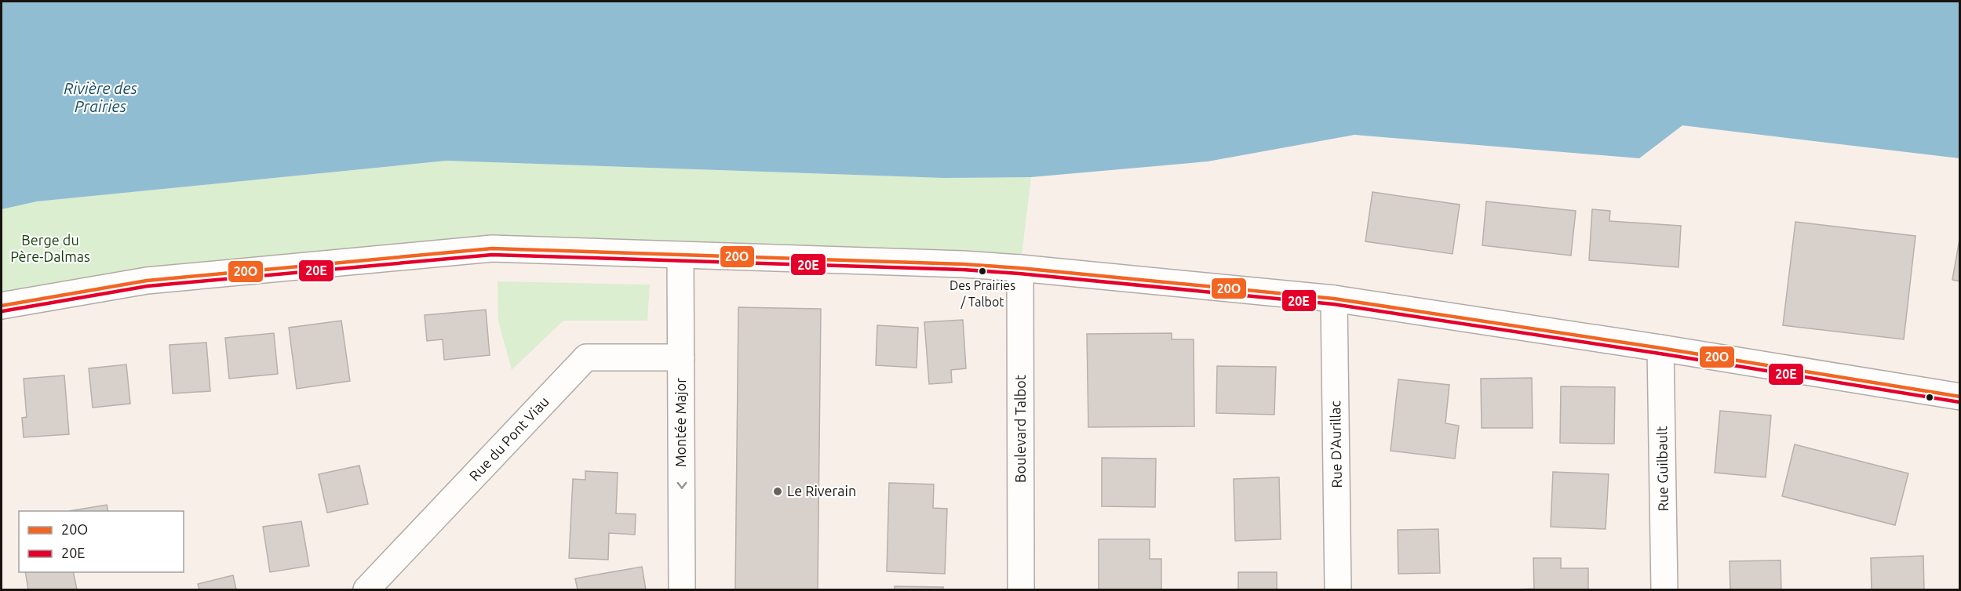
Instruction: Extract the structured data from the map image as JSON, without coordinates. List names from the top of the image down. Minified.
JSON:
{"streets":{"street":["Montée Major","Boulevard Talbot","Rue du Pont Viau","Rue D'Aurillac","Rue Guilbault"]},"crossings":[["Montée Major","Rue du Pont Viau"]],"one_way":["Montée Major"],"water":["Rivière des Prairies"],"parks":["Berge du Père-Dalmas"],"places":["Des Prairies / Talbot","Le Riverain"],"lines":["transit line 20O","transit line 20E"],"legend":["20O","20E"]}
